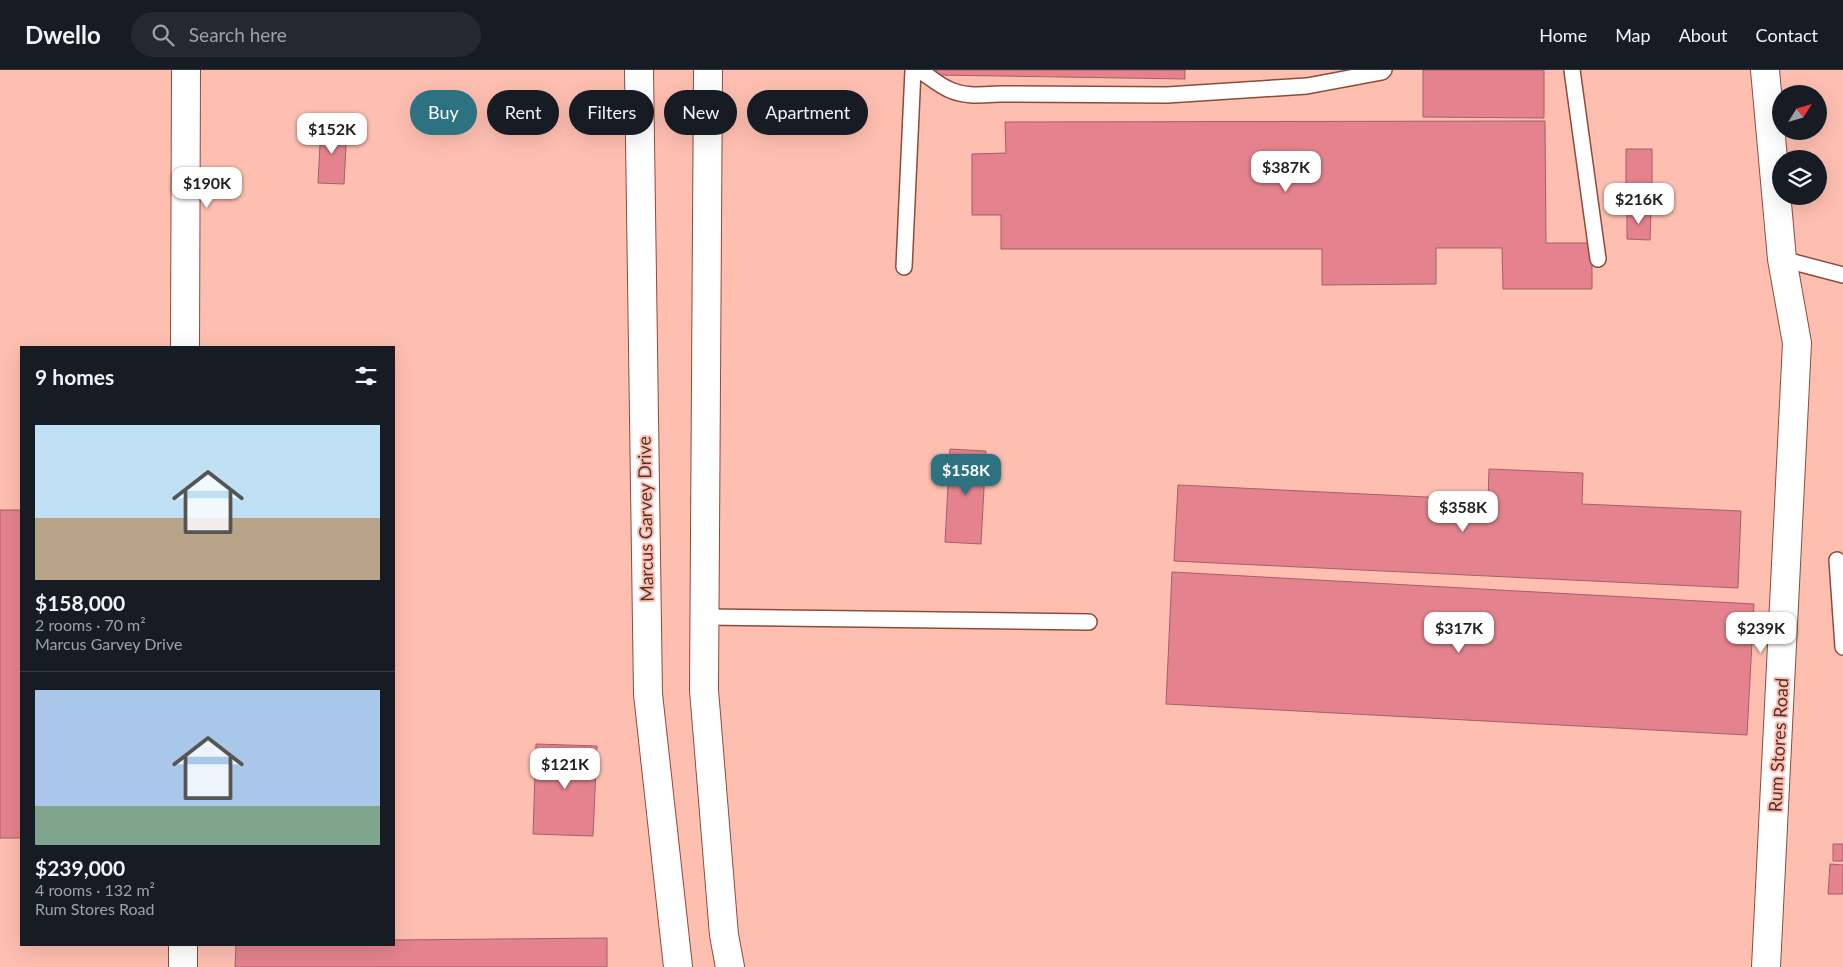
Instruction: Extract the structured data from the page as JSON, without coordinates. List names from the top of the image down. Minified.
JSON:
{"streets":{"main road":["Marcus Garvey Drive","Rum Stores Road"]},"north":"top right","page":{"header":"Dwello","search":"Search here","nav":["Home","Map","About","Contact"],"chip":["Buy","Rent","Filters","New","Apartment"],"price":["$152K","$387K","$190K","$216K","$158K","$358K","$317K","$239K","$121K"],"heading":"9 homes","list":[{"name":"$158,000","note":"2 rooms · 70 m² · Marcus Garvey Drive"},{"name":"$239,000","note":"4 rooms · 132 m² · Rum Stores Road"}]}}
